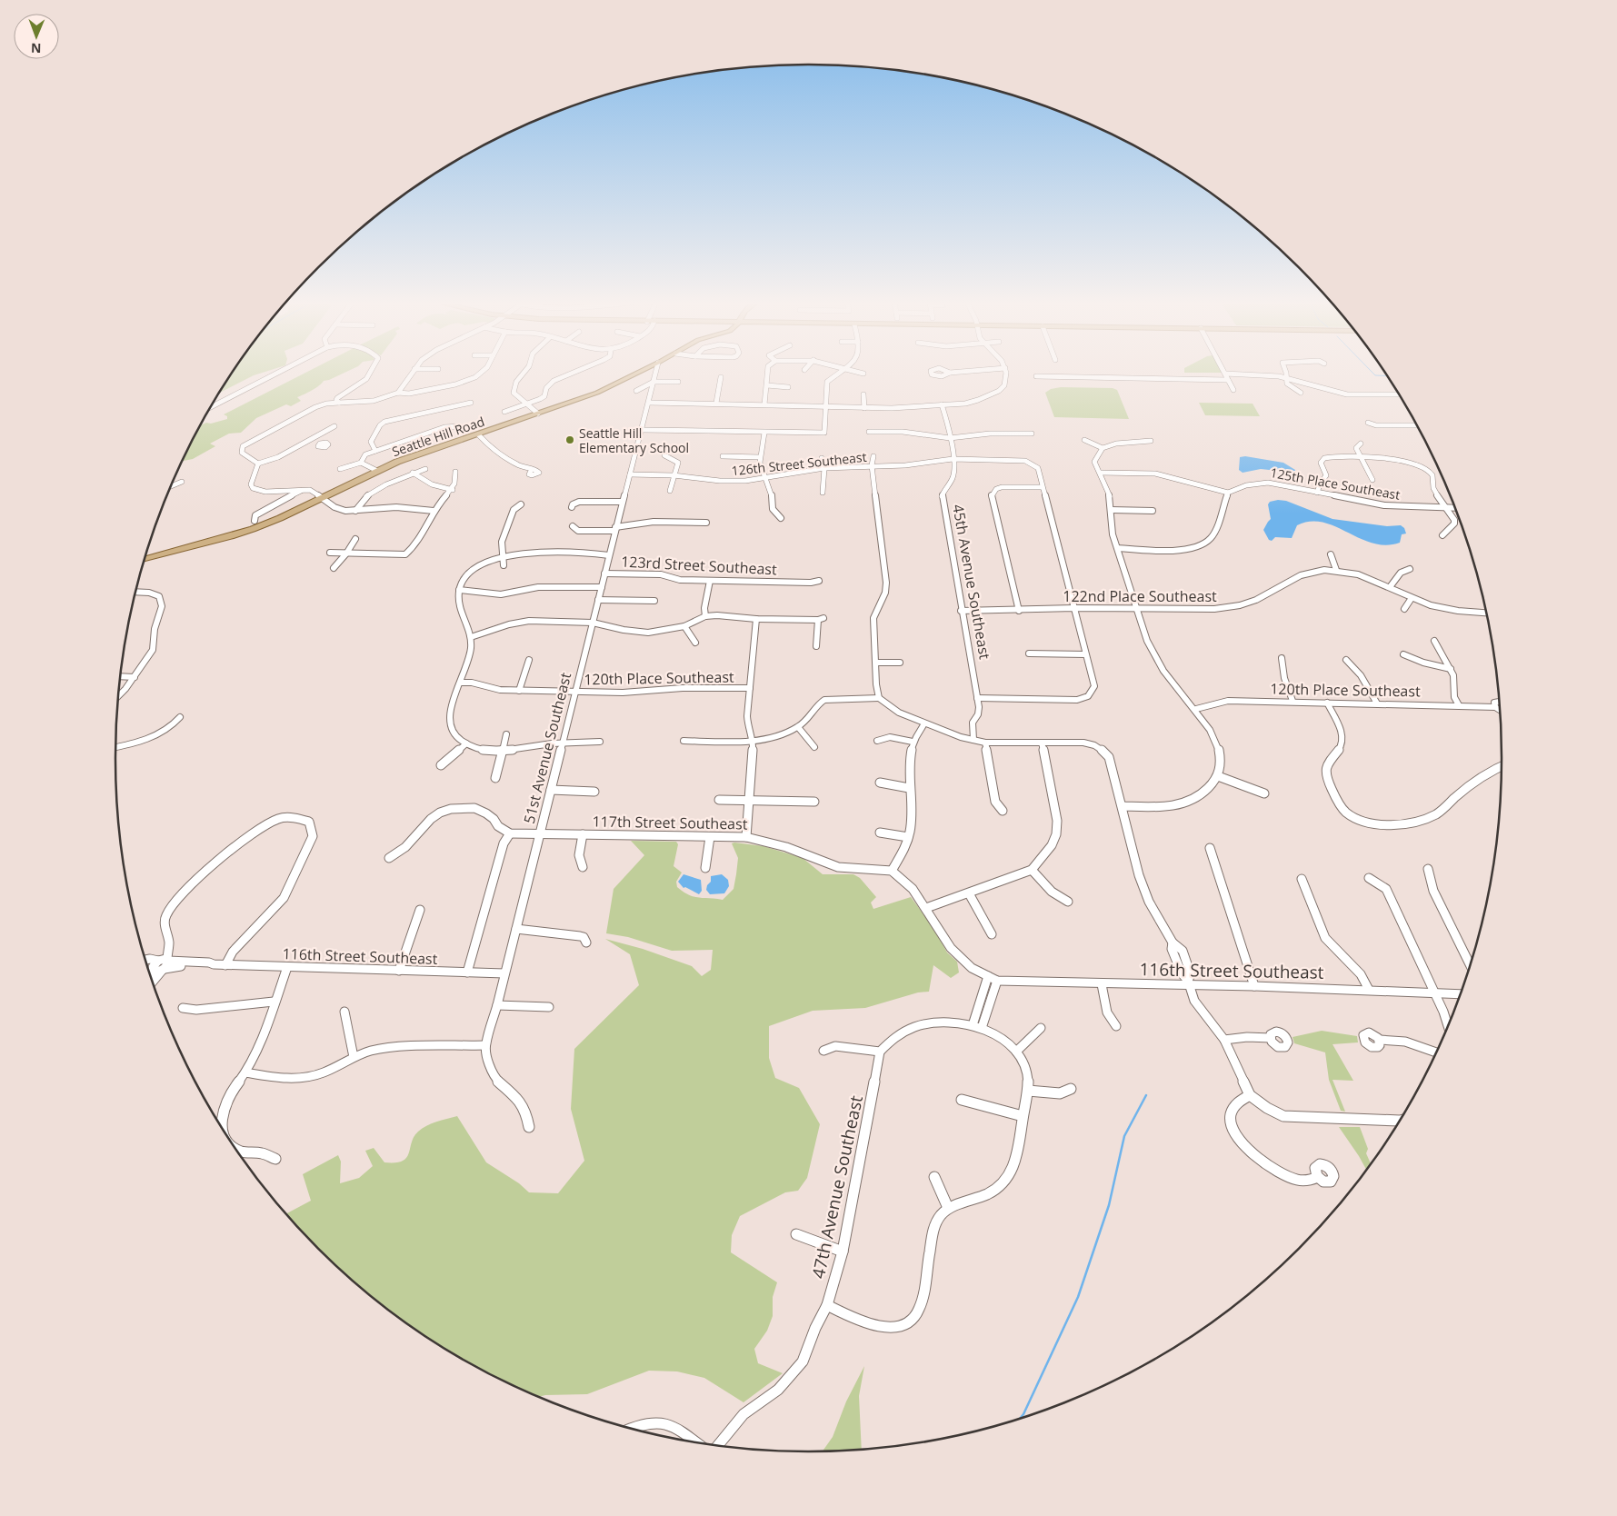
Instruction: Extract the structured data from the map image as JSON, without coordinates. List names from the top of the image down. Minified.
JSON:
{"streets":{"main road":["Seattle Hill Road"],"street":["126th Street Southeast","125th Place Southeast","123rd Street Southeast","45th Avenue Southeast","122nd Place Southeast","120th Place Southeast","51st Avenue Southeast","117th Street Southeast","116th Street Southeast","47th Avenue Southeast"]},"crossings":[["126th Street Southeast","45th Avenue Southeast"],["126th Street Southeast","51st Avenue Southeast"],["123rd Street Southeast","51st Avenue Southeast"],["45th Avenue Southeast","122nd Place Southeast"],["120th Place Southeast","51st Avenue Southeast"],["51st Avenue Southeast","117th Street Southeast"],["51st Avenue Southeast","116th Street Southeast"]],"places":["Seattle Hill Elementary School"],"north":"bottom"}
